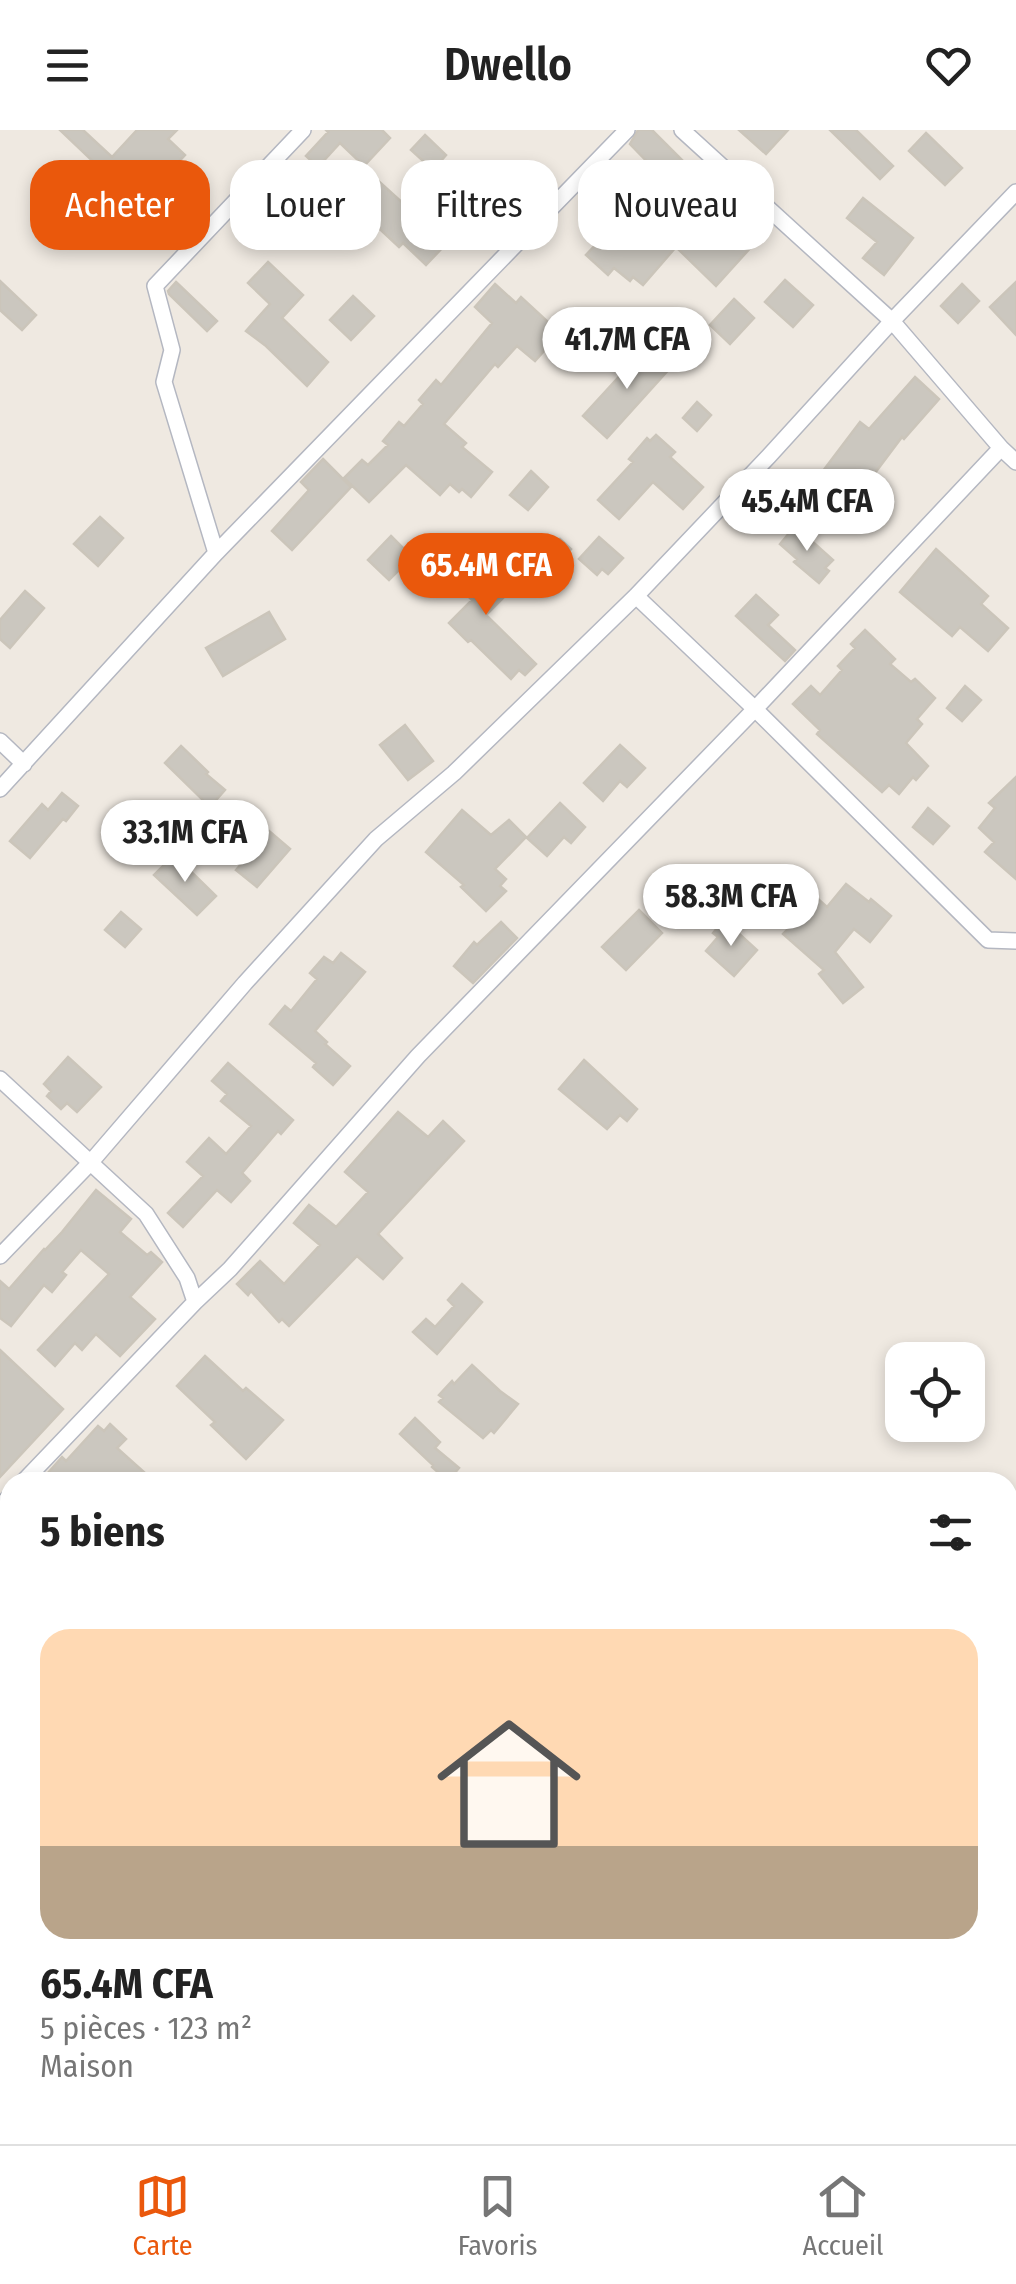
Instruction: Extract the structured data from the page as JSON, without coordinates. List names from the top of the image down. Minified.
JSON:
{"page":{"header":"Dwello","chip":["Acheter","Louer","Filtres","Nouveau"],"price":["41.7M CFA","45.4M CFA","65.4M CFA","33.1M CFA","58.3M CFA"],"heading":"5 biens","list":[{"name":"65.4M CFA","note":"5 pièces · 123 m² · Maison"}],"tabs":["Carte","Favoris","Accueil"]}}
